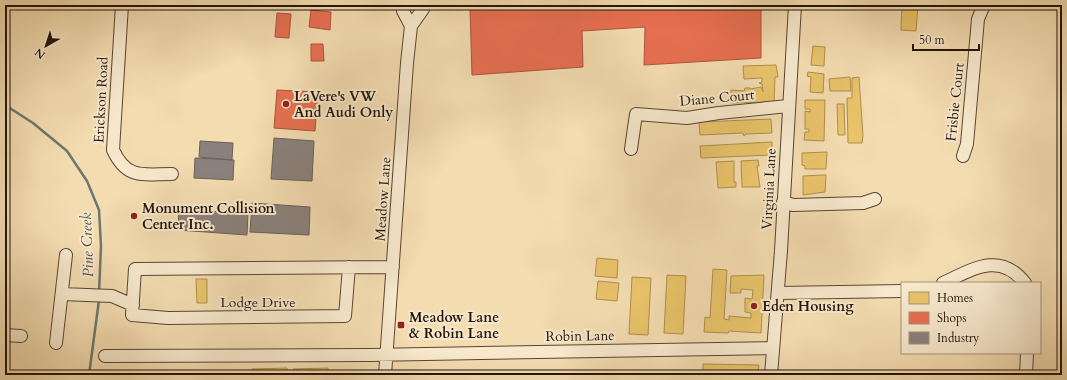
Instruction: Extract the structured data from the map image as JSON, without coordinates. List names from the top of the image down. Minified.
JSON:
{"streets":{"street":["Diane Court","Erickson Road","Frisbie Court","Virginia Lane","Meadow Lane","Lodge Drive","Robin Lane"]},"crossings":[["Diane Court","Virginia Lane"],["Virginia Lane","Robin Lane"],["Meadow Lane","Robin Lane"]],"water":["Pine Creek"],"places":{"other":["LaVere's VW And Audi Only","Monument Collision Center Inc.","Eden Housing"],"transit":["Meadow Lane & Robin Lane"]},"legend":["Homes","Shops","Industry"],"scale_bar":"50 m","north":"bottom left"}
